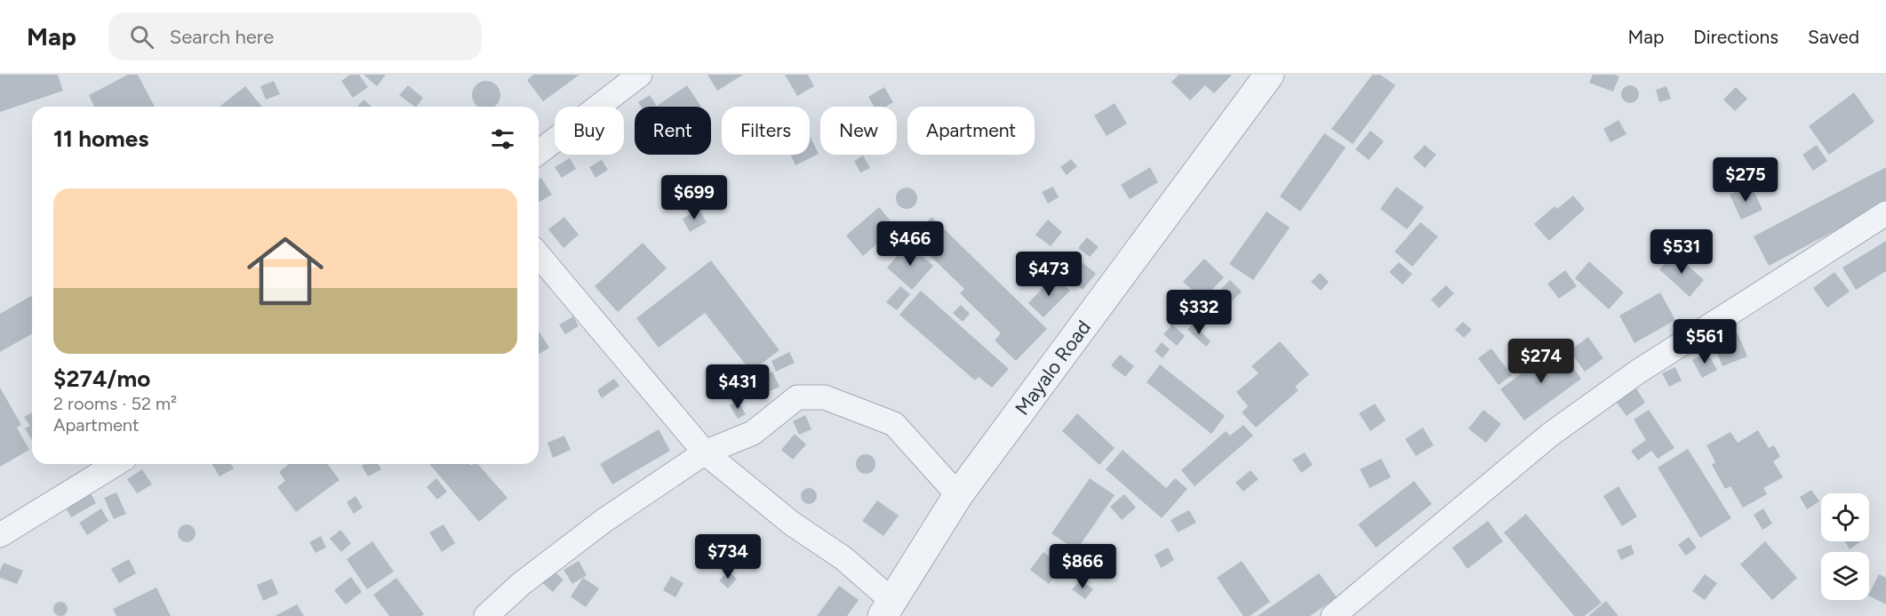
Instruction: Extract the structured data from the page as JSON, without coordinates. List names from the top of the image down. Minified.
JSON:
{"streets":{"street":["Mayalo Road"]},"page":{"header":"Map","search":"Search here","nav":["Map","Directions","Saved"],"chip":["Buy","Rent","Filters","New","Apartment"],"heading":"11 homes","price":["$275","$699","$466","$531","$473","$332","$561","$274","$431","$734","$866"],"list":[{"name":"$274/mo","note":"2 rooms · 52 m² · Apartment"}]}}
